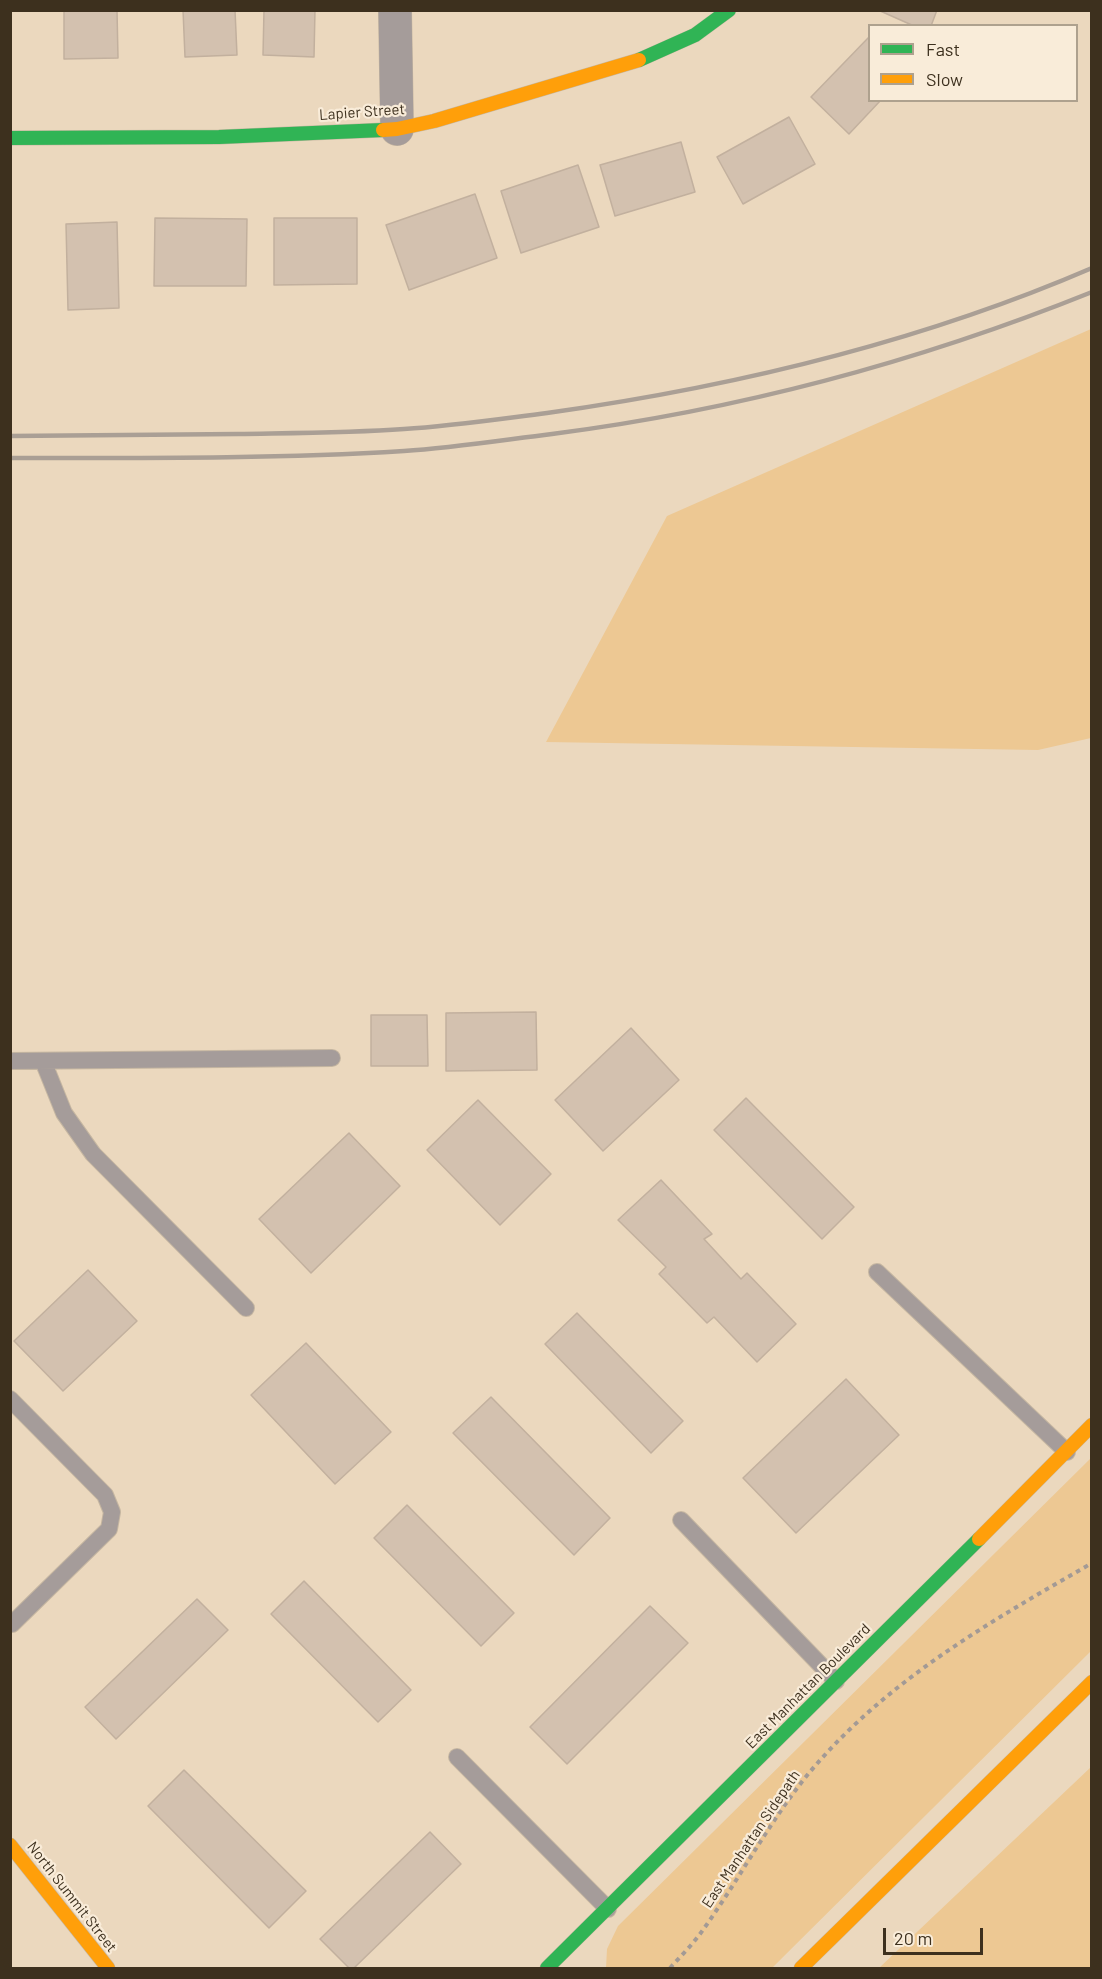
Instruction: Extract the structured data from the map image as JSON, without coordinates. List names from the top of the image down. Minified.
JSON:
{"streets":{"street":["Lapier Street","East Manhattan Boulevard","North Summit Street"],"path":["East Manhattan Sidepath"]},"legend":["Fast","Slow"],"scale_bar":"20 m"}
